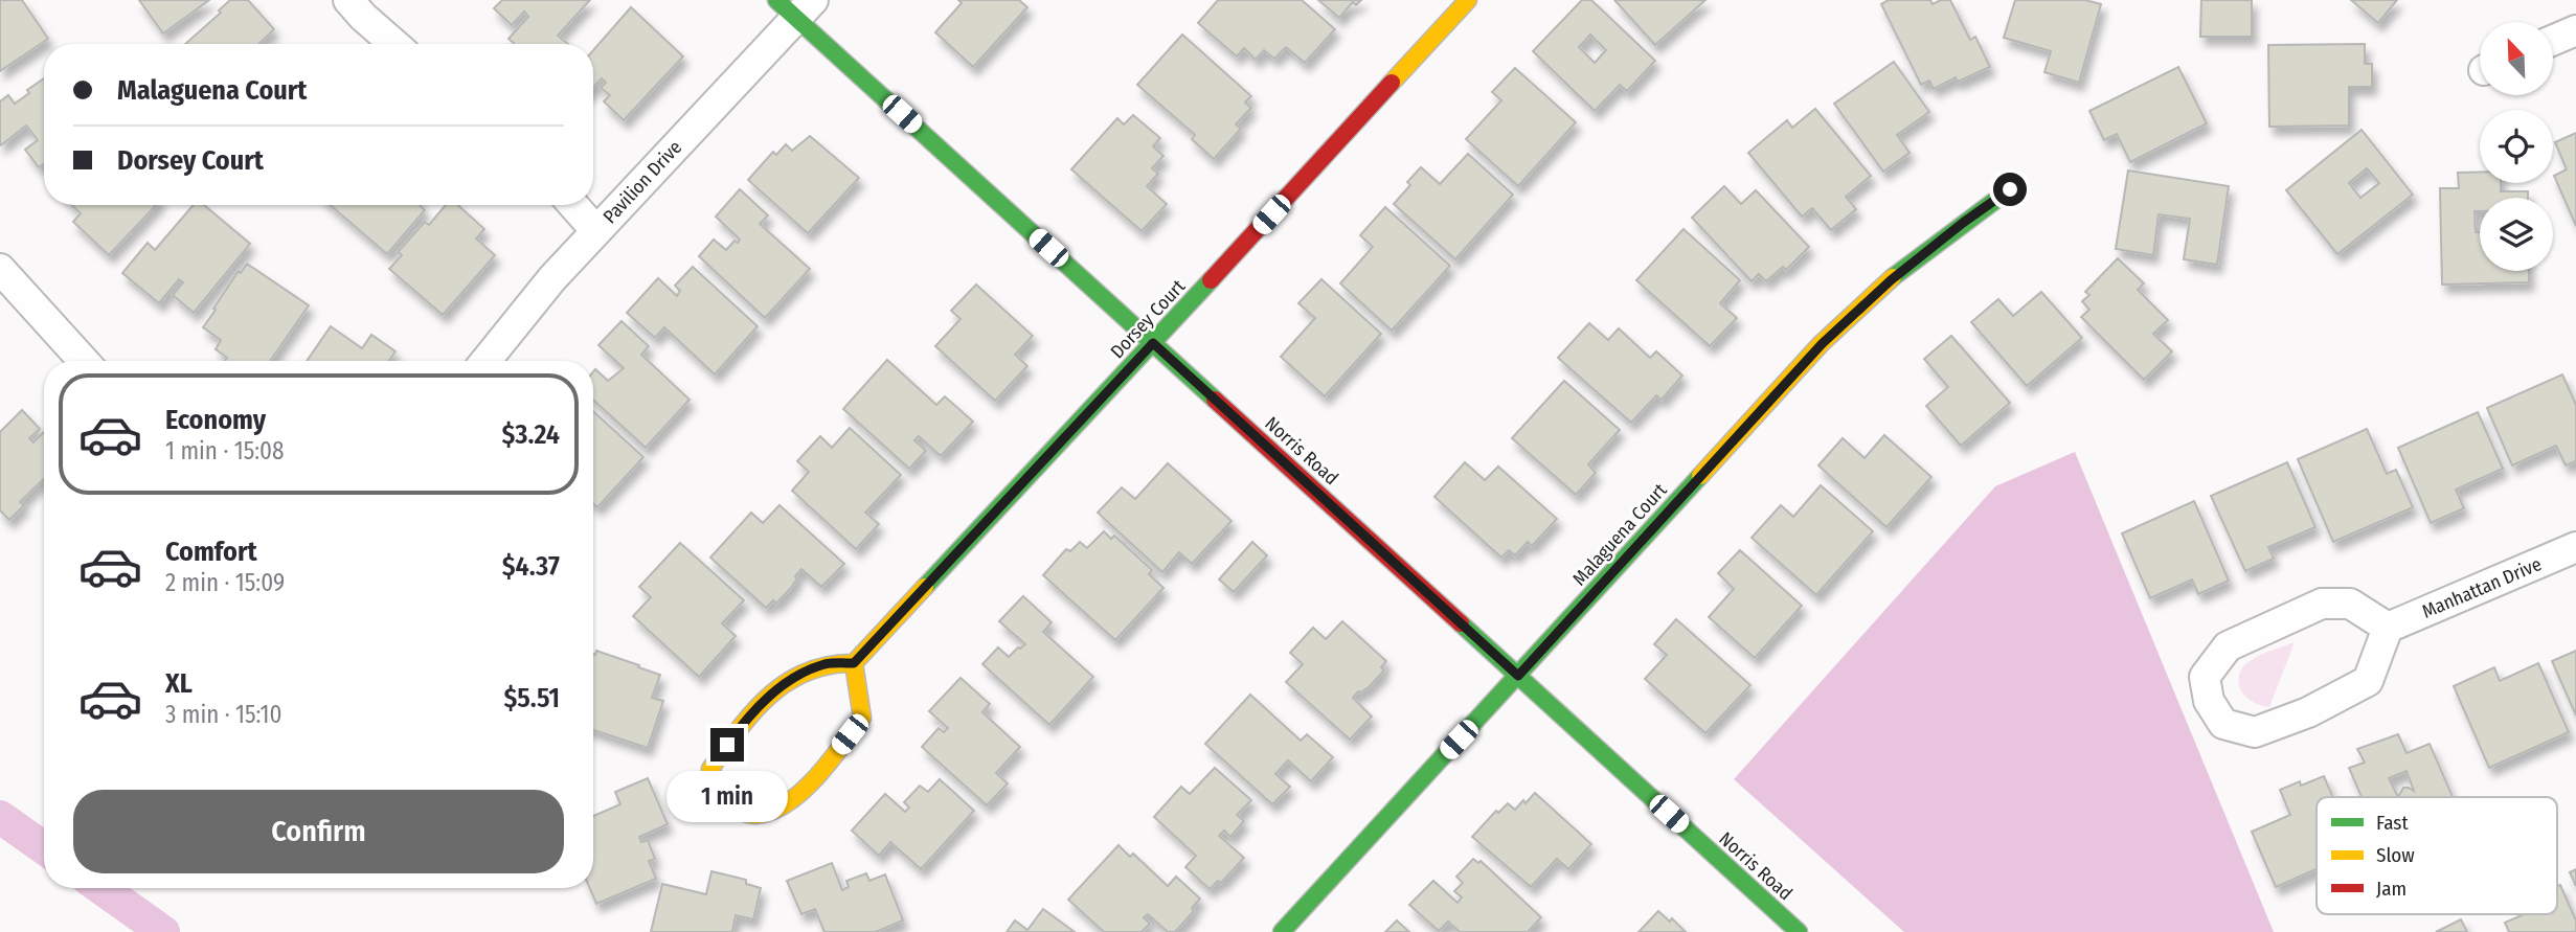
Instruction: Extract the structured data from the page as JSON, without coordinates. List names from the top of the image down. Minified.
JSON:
{"streets":{"street":["Pavilion Drive","Dorsey Court","Norris Road","Malaguena Court","Manhattan Drive"]},"crossings":[["Pavilion Drive","Norris Road"],["Dorsey Court","Norris Road"],["Norris Road","Malaguena Court"]],"legend":["Fast","Slow","Jam"],"north":"top left","page":{"banner":["Malaguena Court","Dorsey Court"],"list":[{"name":"Economy","note":"1 min · 15:08","value":"$3.24"},{"name":"Comfort","note":"2 min · 15:09","value":"$4.37"},{"name":"XL","note":"3 min · 15:10","value":"$5.51"}],"bubble":"1 min","buttons":"Confirm"}}
